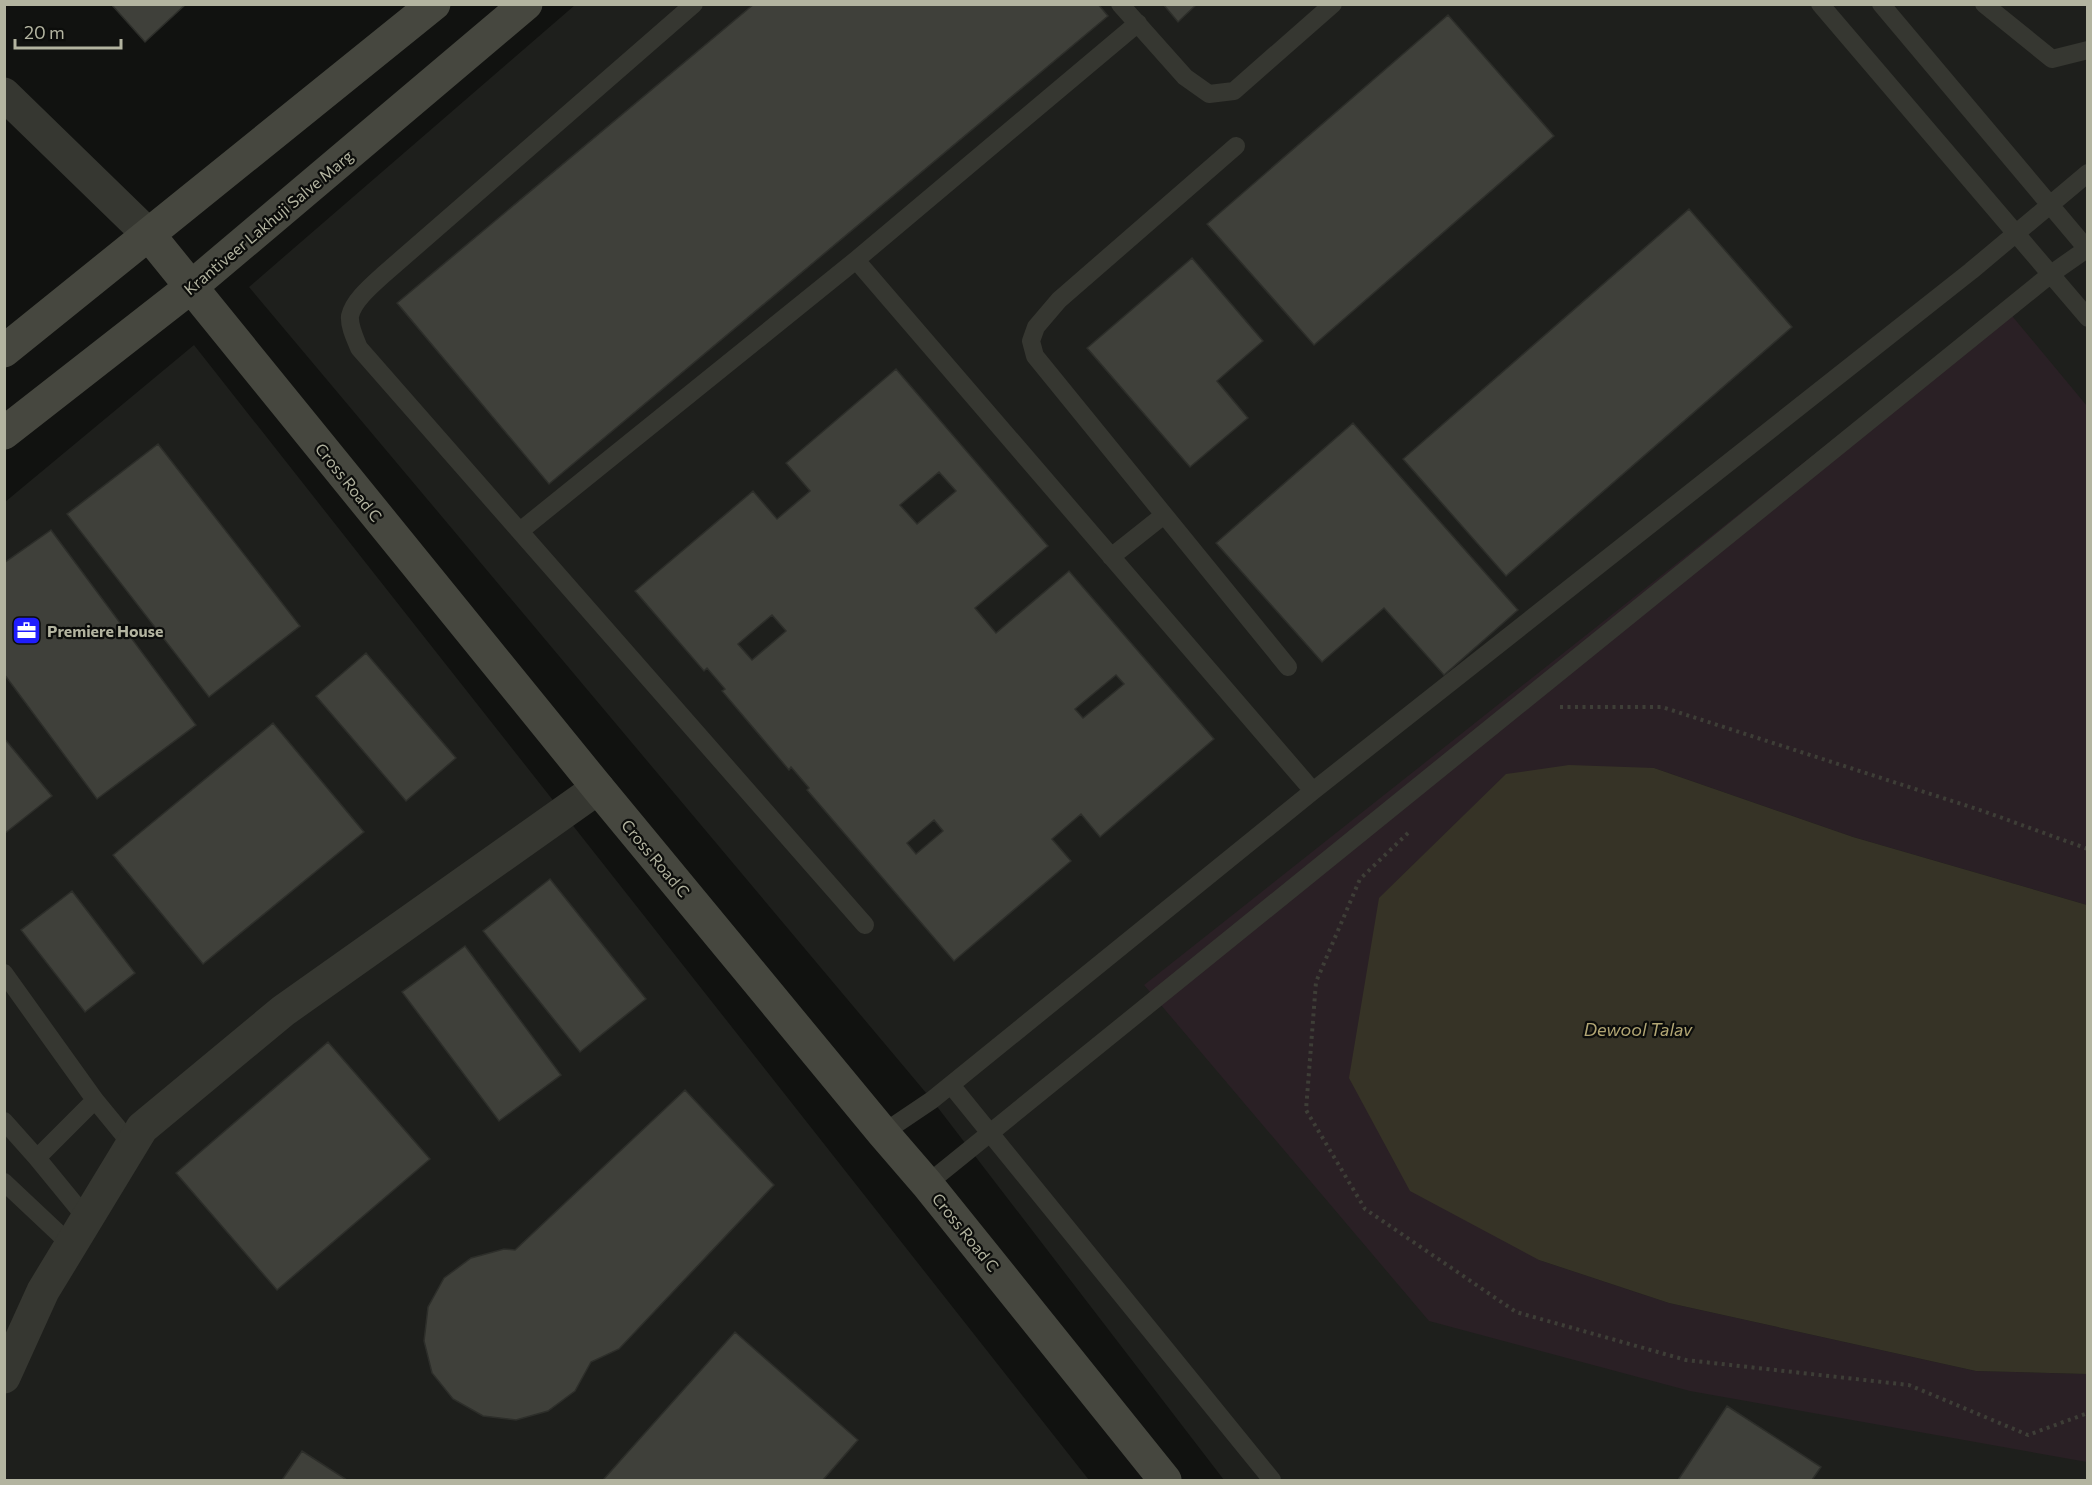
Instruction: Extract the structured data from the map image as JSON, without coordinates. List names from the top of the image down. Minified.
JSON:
{"streets":{"main road":["Krantiveer Lakhuji Salve Marg","Cross Road C"]},"crossings":[["Krantiveer Lakhuji Salve Marg","Cross Road C"]],"water":["Dewool Talav"],"places":{"office":["Premiere House"]},"scale_bar":"20 m"}
